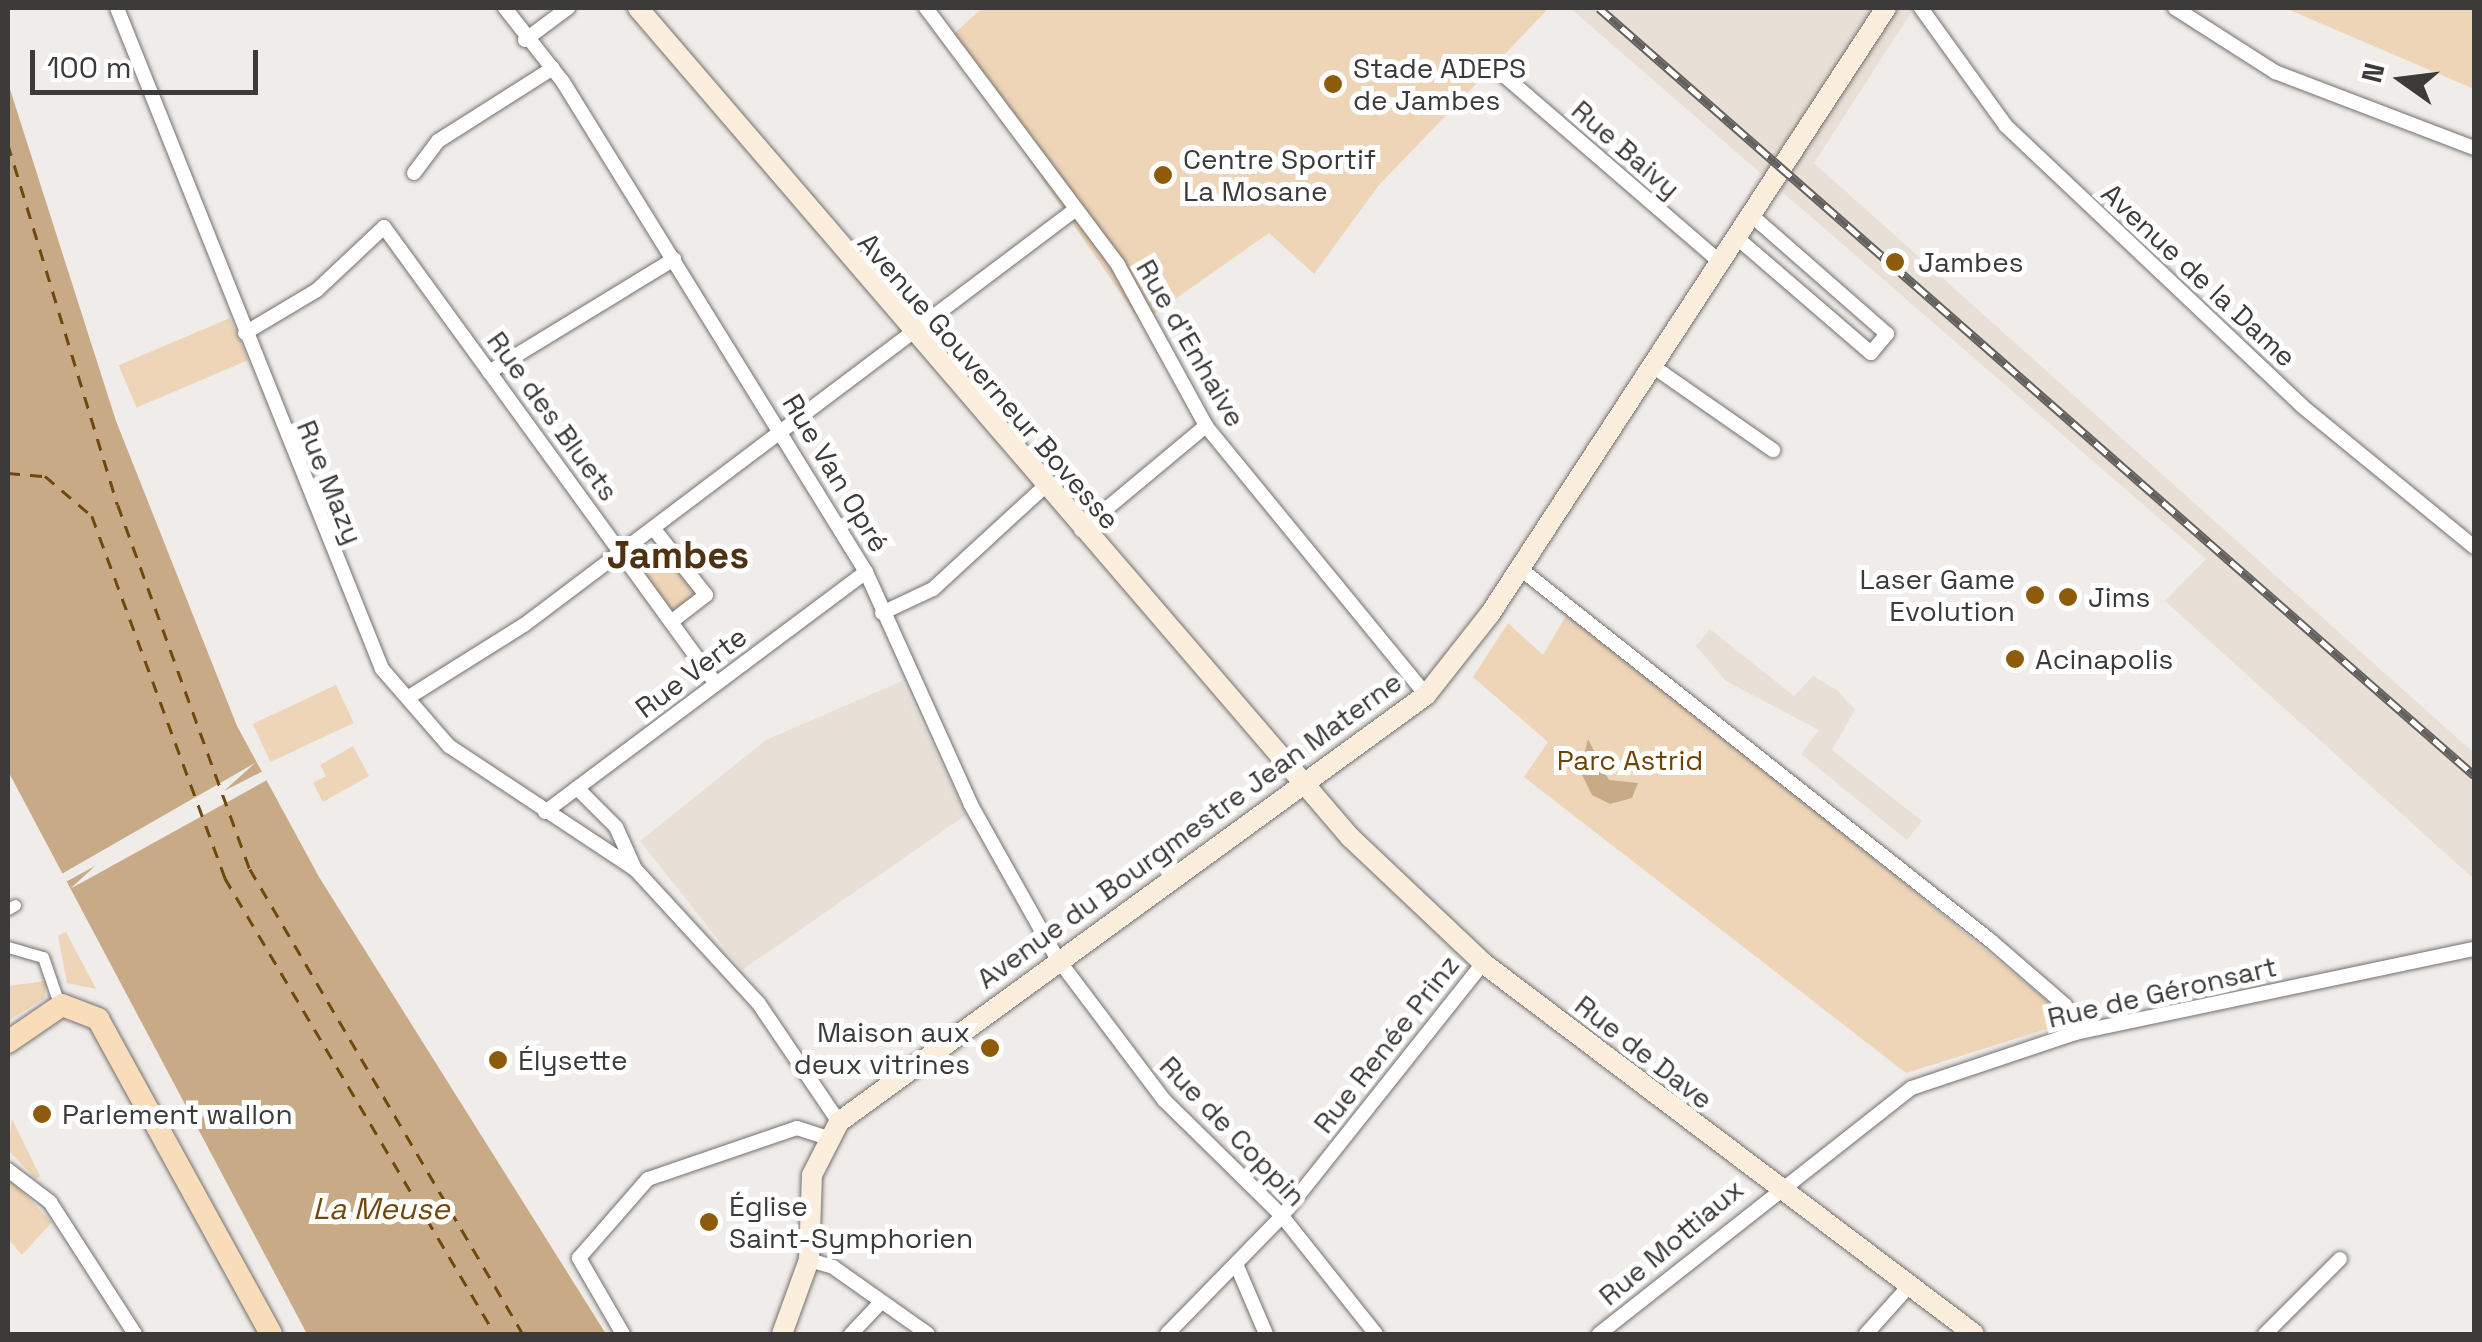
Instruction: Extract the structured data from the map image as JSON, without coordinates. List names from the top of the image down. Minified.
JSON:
{"streets":{"main road":["Avenue Gouverneur Bovesse","Avenue du Bourgmestre Jean Materne","Rue de Dave"],"street":["Rue Baivy","Avenue de la Dame","Rue d'Enhaive","Rue des Bluets","Rue Van Opré","Rue Mazy","Rue Verte","Rue de Géronsart","Rue Renée Prinz","Rue de Coppin","Rue Mottiaux"]},"crossings":[["Rue Baivy","Avenue du Bourgmestre Jean Materne"],["Rue d'Enhaive","Avenue du Bourgmestre Jean Materne"],["Avenue Gouverneur Bovesse","Avenue du Bourgmestre Jean Materne"],["Avenue Gouverneur Bovesse","Rue de Dave"],["Rue des Bluets","Rue Mazy"],["Rue des Bluets","Rue Verte"],["Rue Van Opré","Rue Verte"],["Rue Van Opré","Avenue du Bourgmestre Jean Materne"],["Rue Van Opré","Rue de Coppin"],["Rue Mazy","Rue Verte"],["Rue Mazy","Avenue du Bourgmestre Jean Materne"],["Avenue du Bourgmestre Jean Materne","Rue de Dave"],["Avenue du Bourgmestre Jean Materne","Rue de Coppin"],["Rue de Géronsart","Rue de Dave"],["Rue de Géronsart","Rue Mottiaux"],["Rue Renée Prinz","Rue de Dave"],["Rue Renée Prinz","Rue de Coppin"],["Rue de Dave","Rue Mottiaux"]],"districts":["Jambes"],"water":["La Meuse"],"parks":["Parc Astrid"],"places":["Stade ADEPS de Jambes","Centre Sportif La Mosane","Jambes","Laser Game Evolution","Jims","Acinapolis","Maison aux deux vitrines","Élysette","Parlement wallon","Église Saint-Symphorien"],"scale_bar":"100 m","north":"left"}
